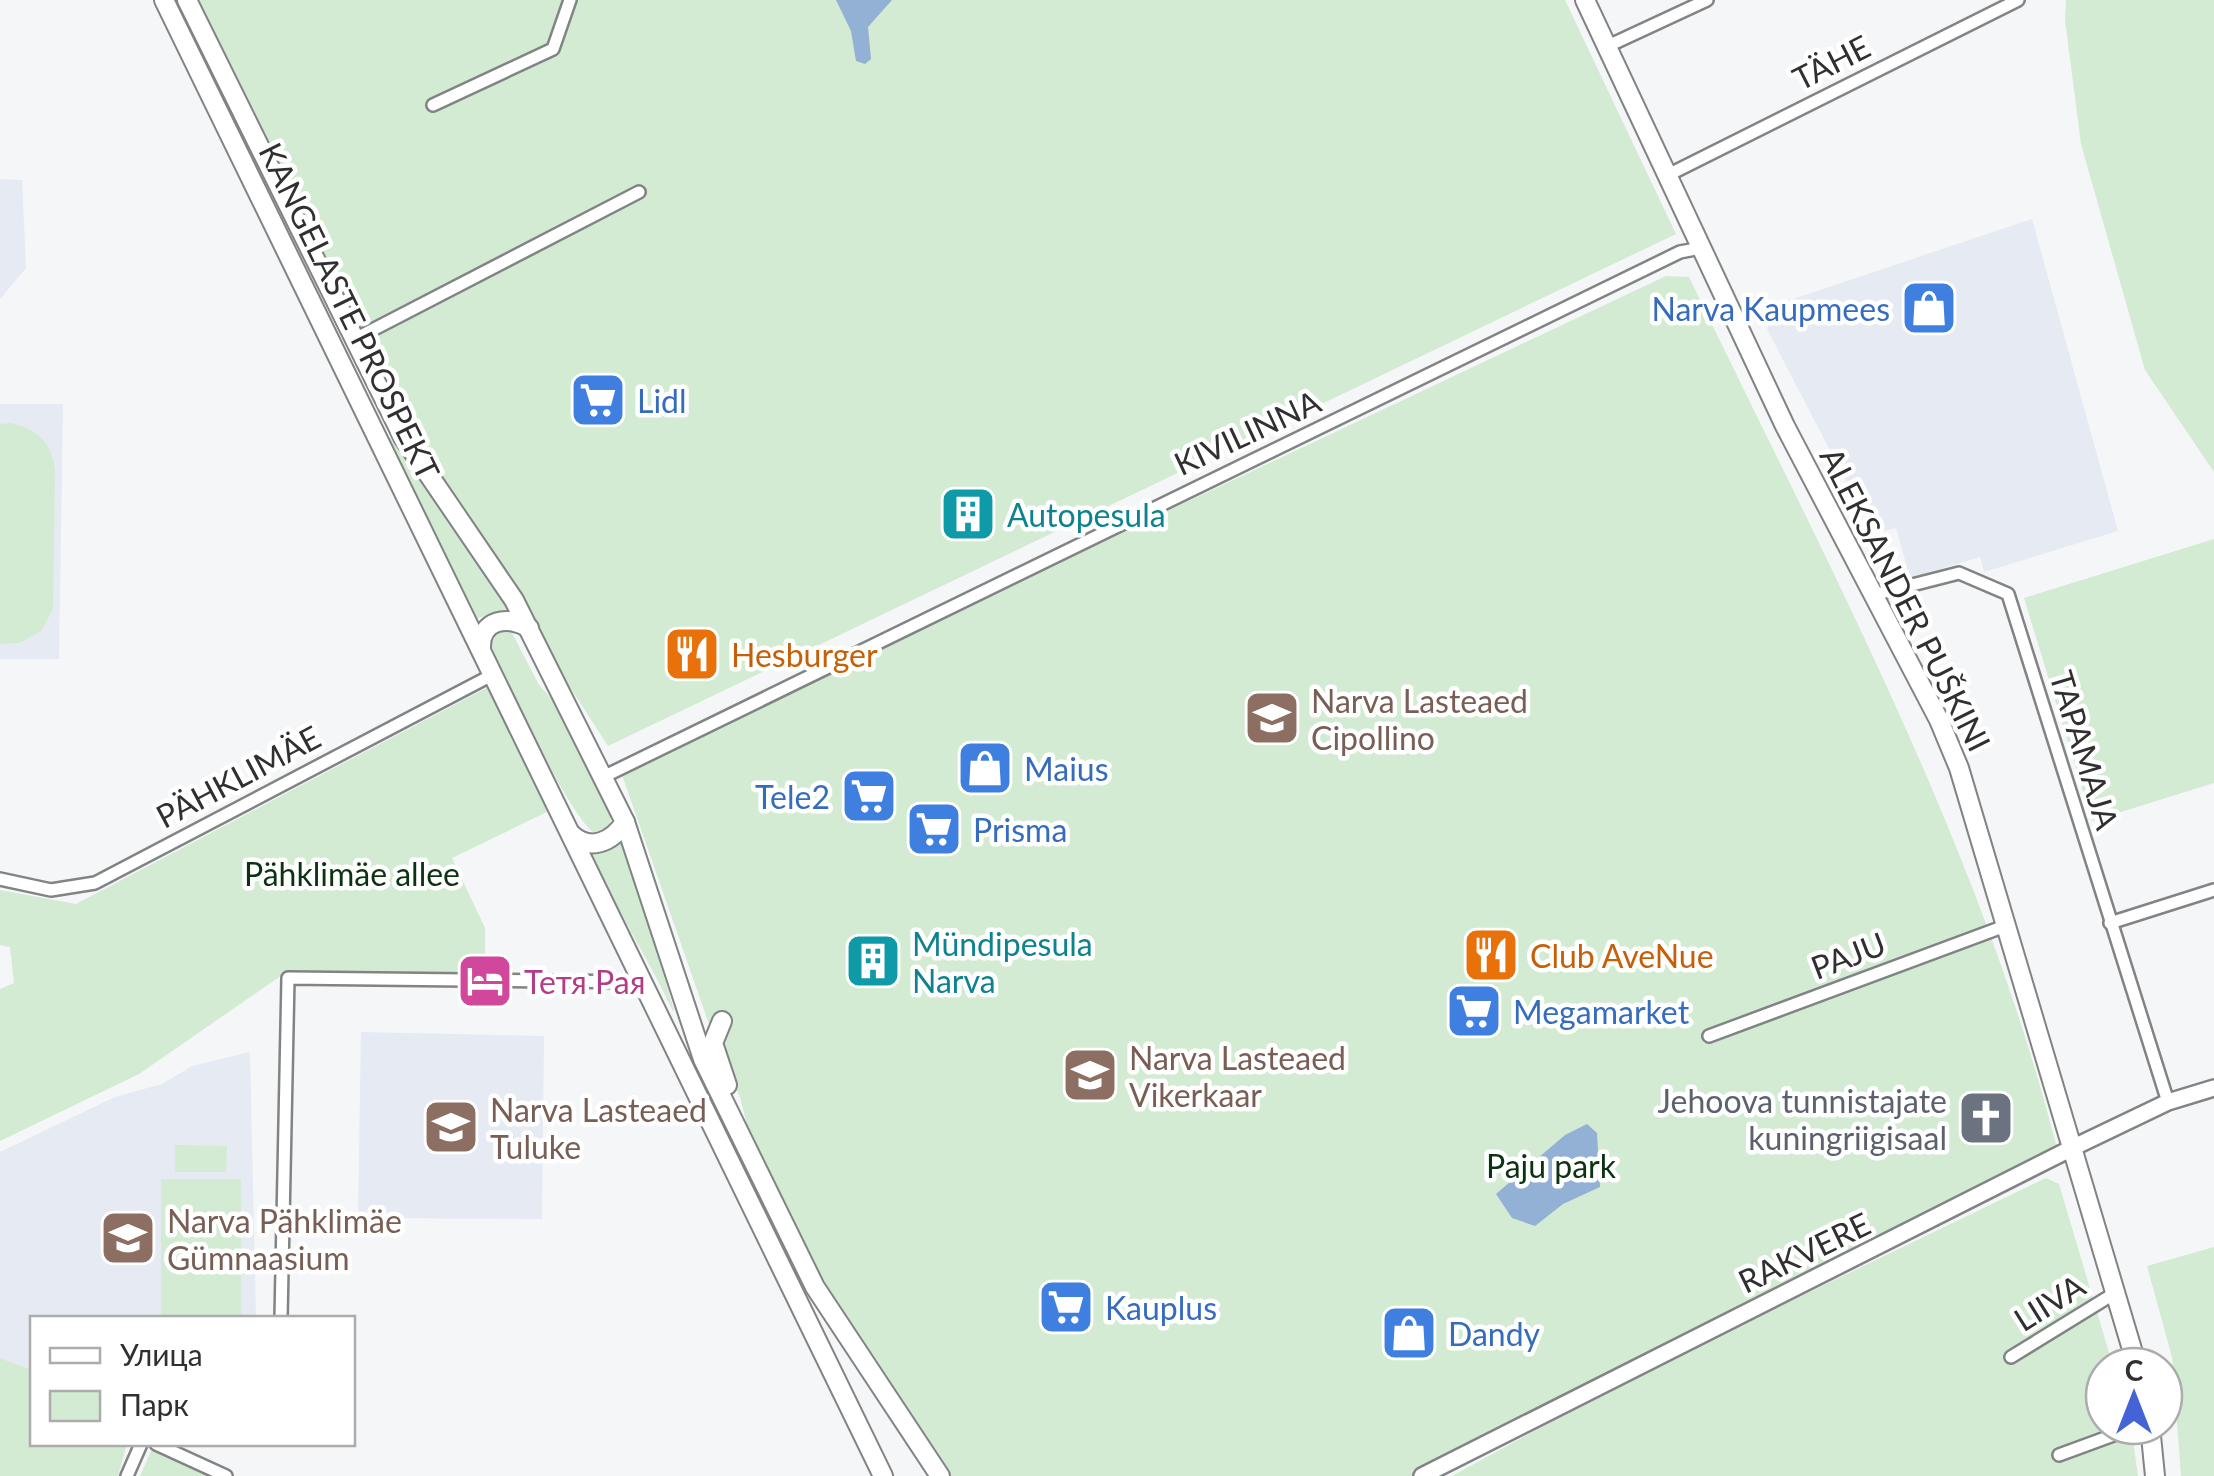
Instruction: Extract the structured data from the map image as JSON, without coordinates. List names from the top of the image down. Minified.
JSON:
{"streets":{"main road":["KANGELASTE PROSPEKT","ALEKSANDER PUŠKINI"],"street":["TÄHE","KIVILINNA","TAPAMAJA","PÄHKLIMÄE","PAJU","RAKVERE","LIIVA"]},"crossings":[["TÄHE","ALEKSANDER PUŠKINI"],["KANGELASTE PROSPEKT","KIVILINNA"],["KANGELASTE PROSPEKT","PÄHKLIMÄE"],["KIVILINNA","ALEKSANDER PUŠKINI"],["ALEKSANDER PUŠKINI","TAPAMAJA"],["ALEKSANDER PUŠKINI","PAJU"],["ALEKSANDER PUŠKINI","RAKVERE"],["ALEKSANDER PUŠKINI","LIIVA"],["TAPAMAJA","RAKVERE"]],"parks":["Pähklimäe allee","Paju park"],"places":{"shop":["Narva Kaupmees","Maius","Dandy"],"supermarket":["Lidl","Tele2","Prisma","Megamarket","Kauplus"],"building":["Autopesula","Mündipesula Narva"],"restaurant":["Hesburger","Club AveNue"],"school or university":["Narva Lasteaed Cipollino","Narva Lasteaed Vikerkaar","Narva Lasteaed Tuluke","Narva Pähklimäe Gümnaasium"],"hotel":["Тетя Рая"],"church":["Jehoova tunnistajate kuningriigisaal"]},"legend":["Улица","Парк"],"north":"top"}
